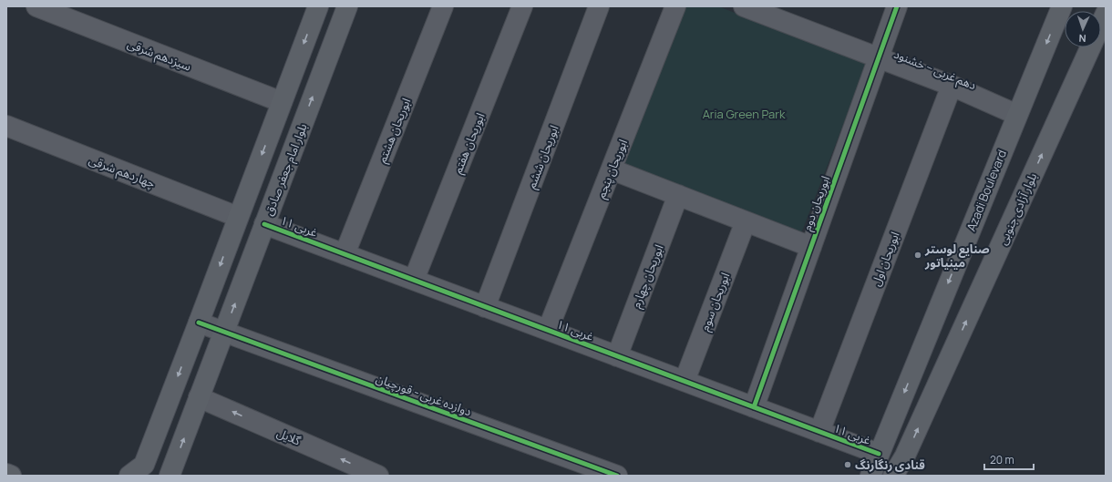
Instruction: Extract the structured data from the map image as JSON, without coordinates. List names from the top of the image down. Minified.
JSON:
{"streets":{"main road":["بلوار امام جعفر صادق","Azadi Boulevard","بلوار آزادی جنوبی"],"street":["سیزدهم شرقی","دهم غربی -- خشنود","ابوریحان هشتم","ابوریحان هفتم","ابوریحان ششم","ابوریحان پنجم","چهاردهم شرقی","ابوریحان دوم","۱۱ غربی","ابوریحان اول","ابوریحان چهارم","ابوریحان سوم","دوازده غربی - قورچیان","گلایل"]},"crossings":[["دهم غربی -- خشنود","Azadi Boulevard"],["دهم غربی -- خشنود","ابوریحان دوم"],["دهم غربی -- خشنود","ابوریحان اول"],["ابوریحان هشتم","۱۱ غربی"],["ابوریحان هفتم","۱۱ غربی"],["ابوریحان ششم","۱۱ غربی"],["ابوریحان پنجم","۱۱ غربی"],["بلوار امام جعفر صادق","۱۱ غربی"],["بلوار امام جعفر صادق","دوازده غربی - قورچیان"],["بلوار امام جعفر صادق","گلایل"],["Azadi Boulevard","۱۱ غربی"],["ابوریحان دوم","۱۱ غربی"],["۱۱ غربی","ابوریحان اول"],["۱۱ غربی","ابوریحان چهارم"],["۱۱ غربی","ابوریحان سوم"]],"one_way":["Azadi Boulevard","بلوار آزادی جنوبی","گلایل"],"parks":["Aria Green Park"],"places":["صنایع لوستر مینیاتور","قنادی رنگارنگ"],"scale_bar":"20 m","north":"bottom"}
